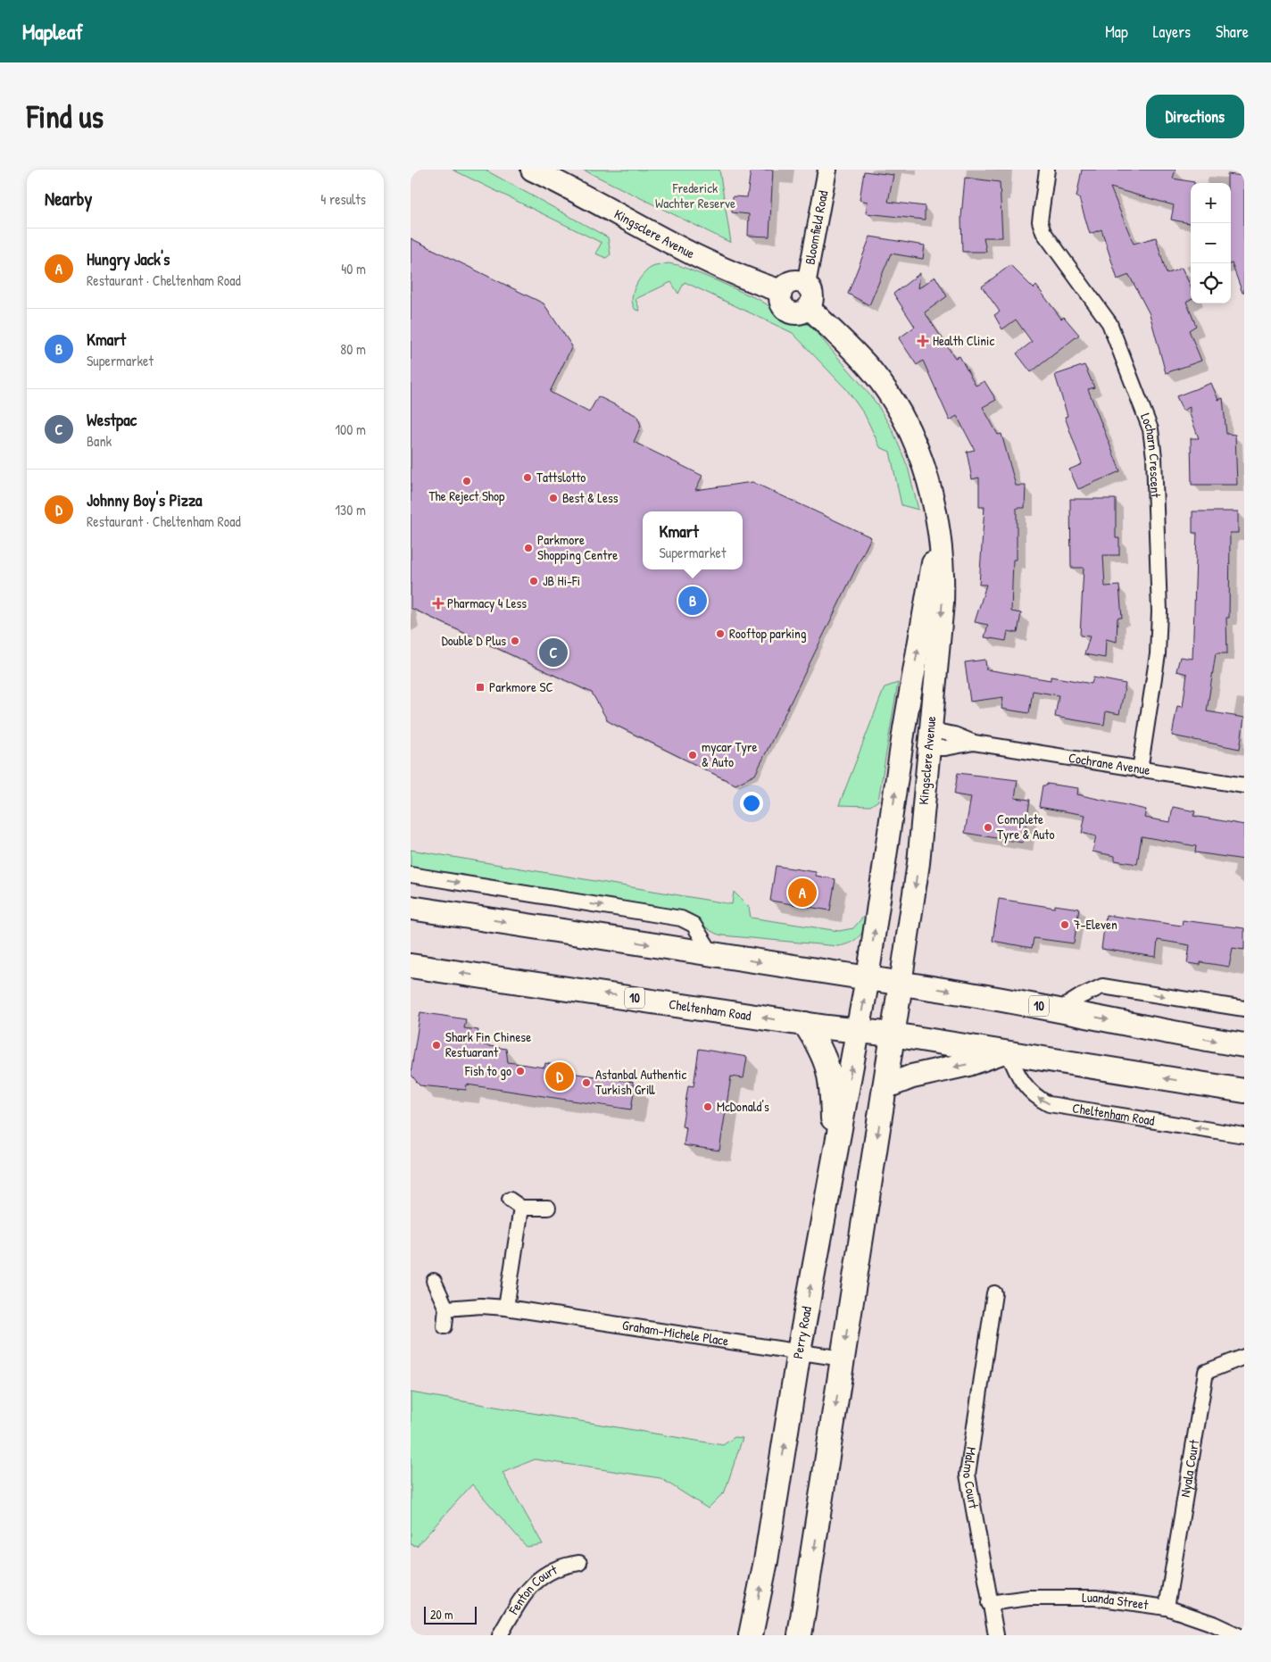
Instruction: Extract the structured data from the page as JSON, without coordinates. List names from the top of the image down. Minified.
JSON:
{"streets":{"main road":["Kingsclere Avenue","10","Cheltenham Road","Perry Road"],"street":["Bloomfield Road","Locharn Crescent","Cochrane Avenue","Graham-Michele Place","Nyala Court","Malmo Court","Fenton Court","Luanda Street"]},"crossings":[["Bloomfield Road","Kingsclere Avenue"],["Kingsclere Avenue","Cochrane Avenue"],["Kingsclere Avenue","10"],["Kingsclere Avenue","Perry Road"],["Locharn Crescent","Cochrane Avenue"],["10","Perry Road"],["Cheltenham Road","Perry Road"],["Graham-Michele Place","Perry Road"],["Nyala Court","Luanda Street"],["Malmo Court","Luanda Street"]],"parks":["Frederick Wachter Reserve"],"places":{"health":["Health Clinic","Pharmacy 4 Less"],"other":["Tattslotto","The Reject Shop","Best & Less","Parkmore Shopping Centre","JB Hi-Fi","Rooftop parking","Double D Plus","mycar Tyre & Auto","Complete Tyre & Auto","7-Eleven","Shark Fin Chinese Restuarant","Fish to go","Astanbal Authentic Turkish Grill","McDonald's"],"transit":["Parkmore SC"]},"scale_bar":"20 m","page":{"header":"Mapleaf","nav":["Map","Layers","Share"],"buttons":"Directions","title":"Find us","heading":["Nearby","4 results"],"map_buttons":["+","−"],"list":[{"mark":"A","name":"Hungry Jack's","note":"Restaurant · Cheltenham Road","value":"40 m"},{"mark":"B","name":"Kmart","note":"Supermarket","value":"80 m"},{"mark":"C","name":"Westpac","note":"Bank","value":"100 m"},{"mark":"D","name":"Johnny Boy's Pizza","note":"Restaurant · Cheltenham Road","value":"130 m"}],"popup":["Kmart","Supermarket"],"pins":["B","C","A","D"],"scale":"20 m"}}
